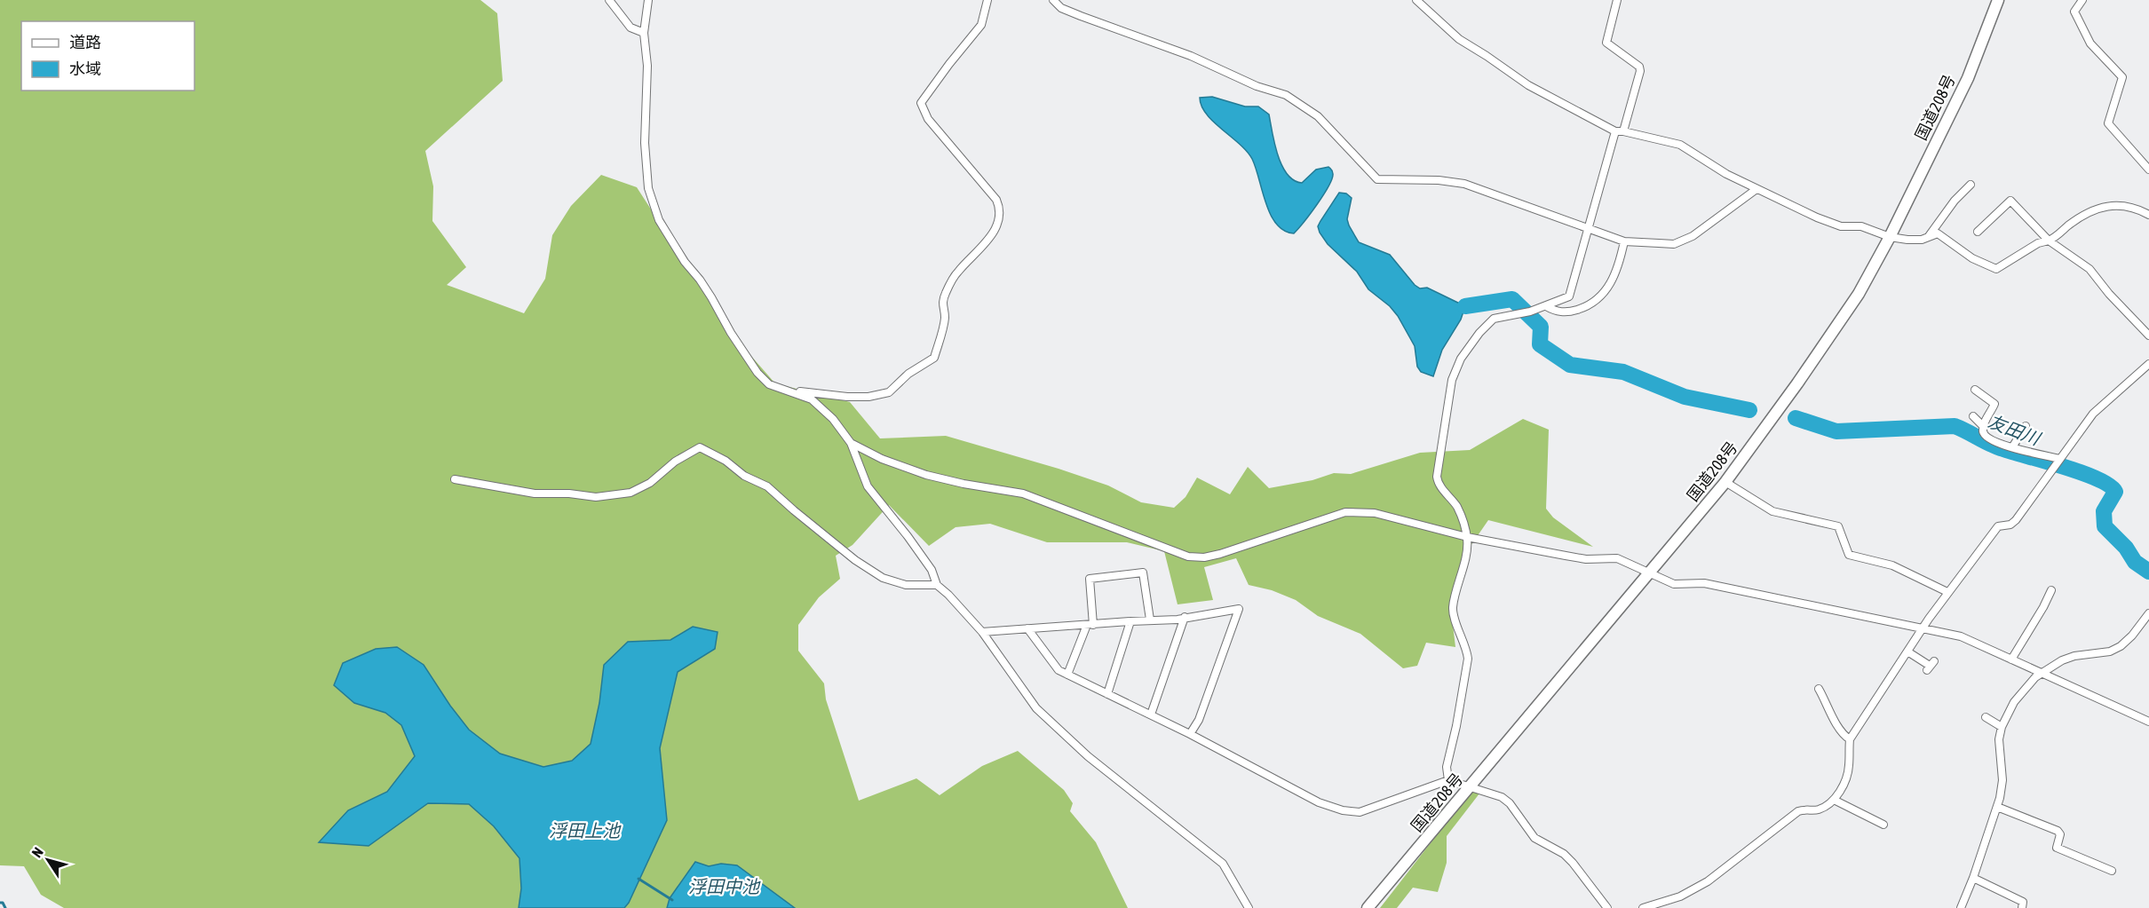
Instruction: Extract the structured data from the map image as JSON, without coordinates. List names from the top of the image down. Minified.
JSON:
{"streets":{"highway":["国道208号"]},"water":["友田川","浮田上池","浮田中池"],"legend":["道路","水域"],"north":"top left"}
